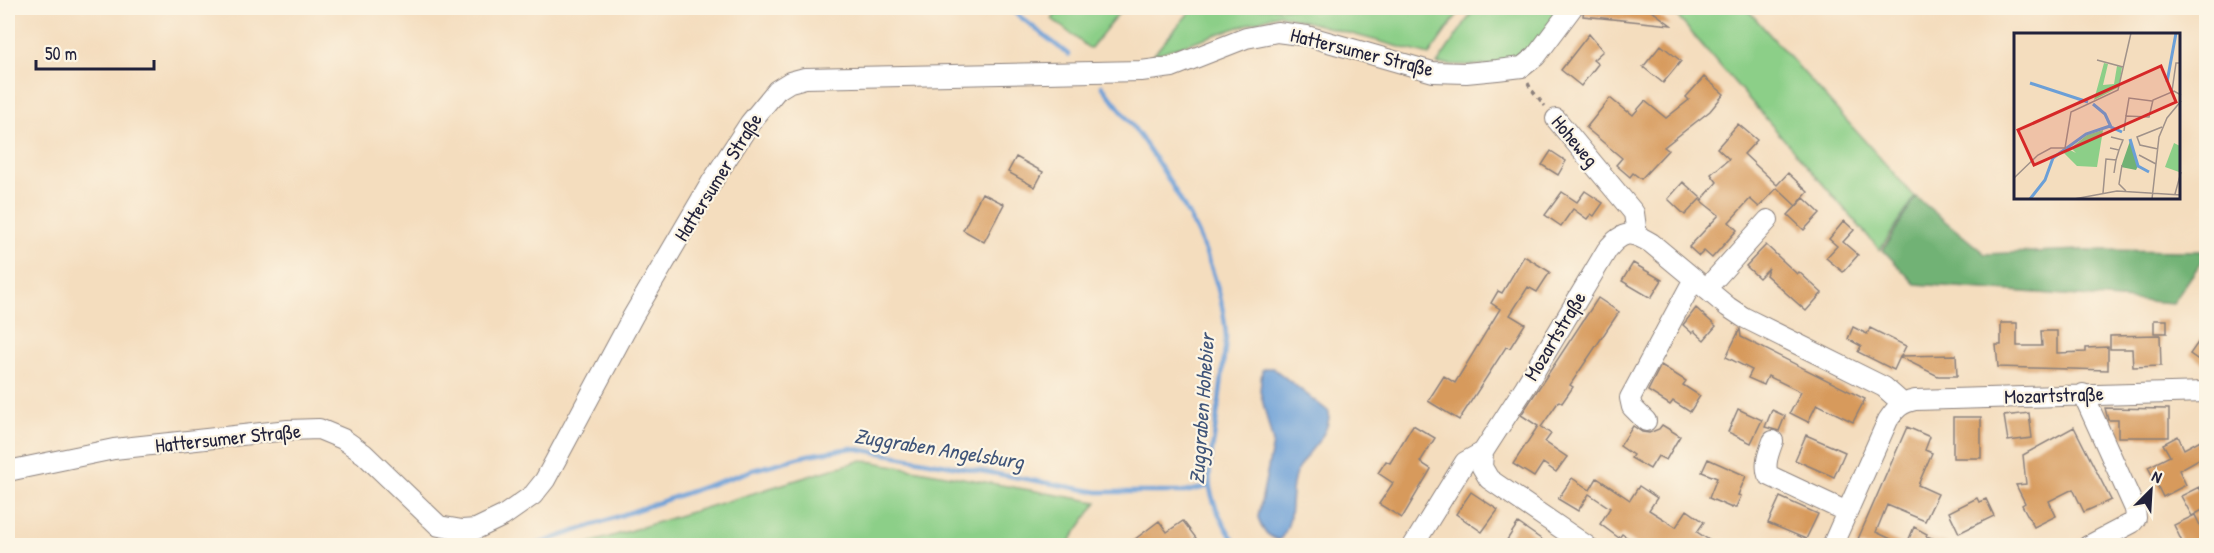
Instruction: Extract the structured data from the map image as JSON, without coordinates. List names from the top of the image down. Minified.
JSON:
{"streets":{"street":["Hattersumer Straße","Hoheweg","Mozartstraße"]},"crossings":[["Hattersumer Straße","Hoheweg"],["Hoheweg","Mozartstraße"]],"water":["Zuggraben Hohebier","Zuggraben Angelsburg"],"scale_bar":"50 m","north":"top right"}
